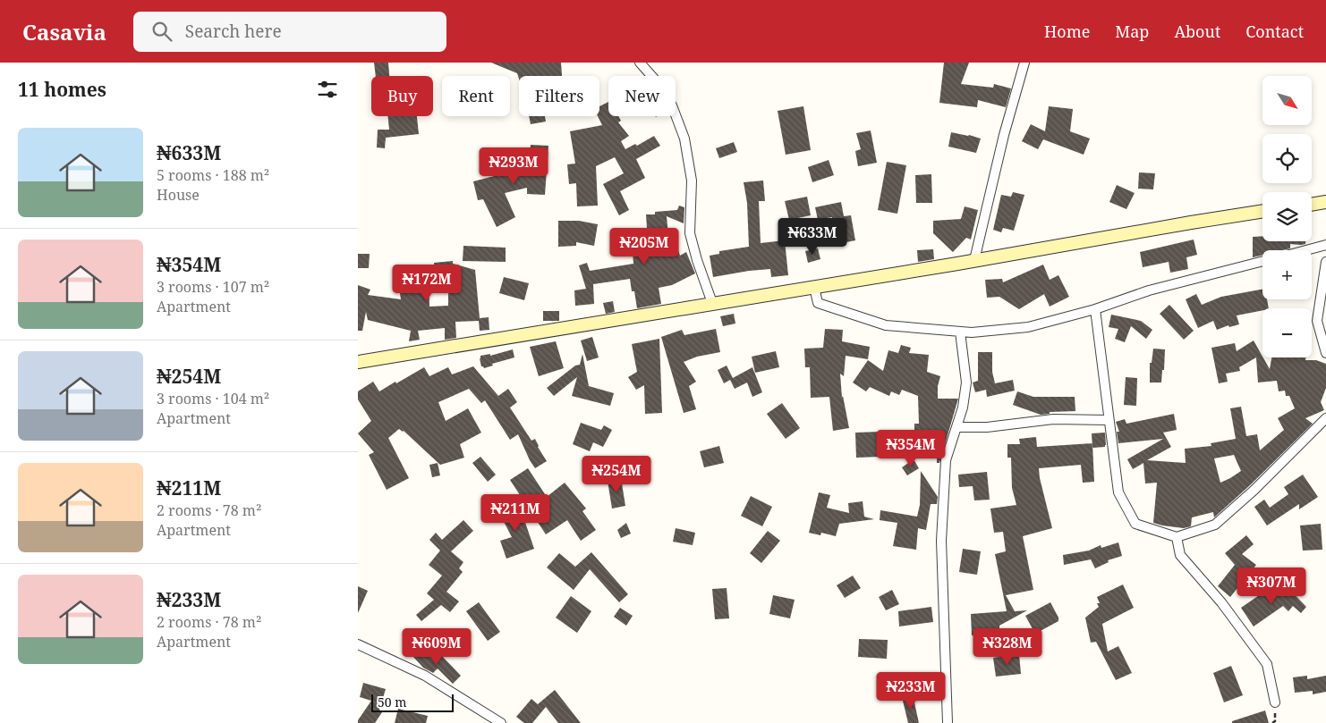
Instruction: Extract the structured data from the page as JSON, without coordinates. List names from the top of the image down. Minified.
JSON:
{"scale_bar":"50 m","north":"bottom right","page":{"header":"Casavia","search":"Search here","nav":["Home","Map","About","Contact"],"heading":"11 homes","map_buttons":["+","−"],"chip":["Buy","Rent","Filters","New"],"list":[{"name":"₦633M","note":"5 rooms · 188 m² · House"},{"name":"₦354M","note":"3 rooms · 107 m² · Apartment"},{"name":"₦254M","note":"3 rooms · 104 m² · Apartment"},{"name":"₦211M","note":"2 rooms · 78 m² · Apartment"},{"name":"₦233M","note":"2 rooms · 78 m² · Apartment"}],"price":["₦293M","₦633M","₦205M","₦172M","₦354M","₦254M","₦211M","₦307M","₦609M","₦328M","₦233M"],"scale":"50 m"}}
